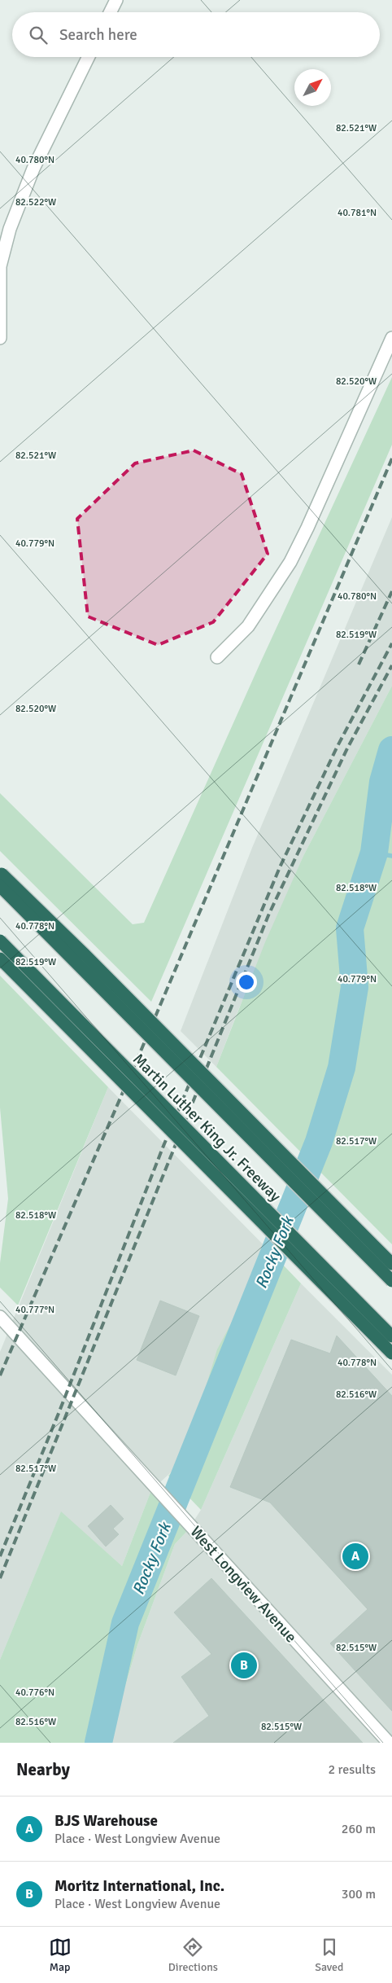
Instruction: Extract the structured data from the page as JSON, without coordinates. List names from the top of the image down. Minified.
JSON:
{"streets":{"highway":["Martin Luther King Jr. Freeway"],"street":["West Longview Avenue"]},"water":["Rocky Fork"],"north":"top right","page":{"search":"Search here","pins":["A","B"],"heading":["Nearby","2 results"],"list":[{"mark":"A","name":"BJS Warehouse","note":"Place · West Longview Avenue","value":"260 m"},{"mark":"B","name":"Moritz International, Inc.","note":"Place · West Longview Avenue","value":"300 m"}],"nav":["Map","Directions","Saved"]},"coordinates":["82.521°W","40.780°N","82.522°W","40.781°N","82.520°W","40.779°N","82.519°W","82.518°W","40.778°N","82.517°W","40.777°N","82.516°W","82.515°W","40.776°N"]}
